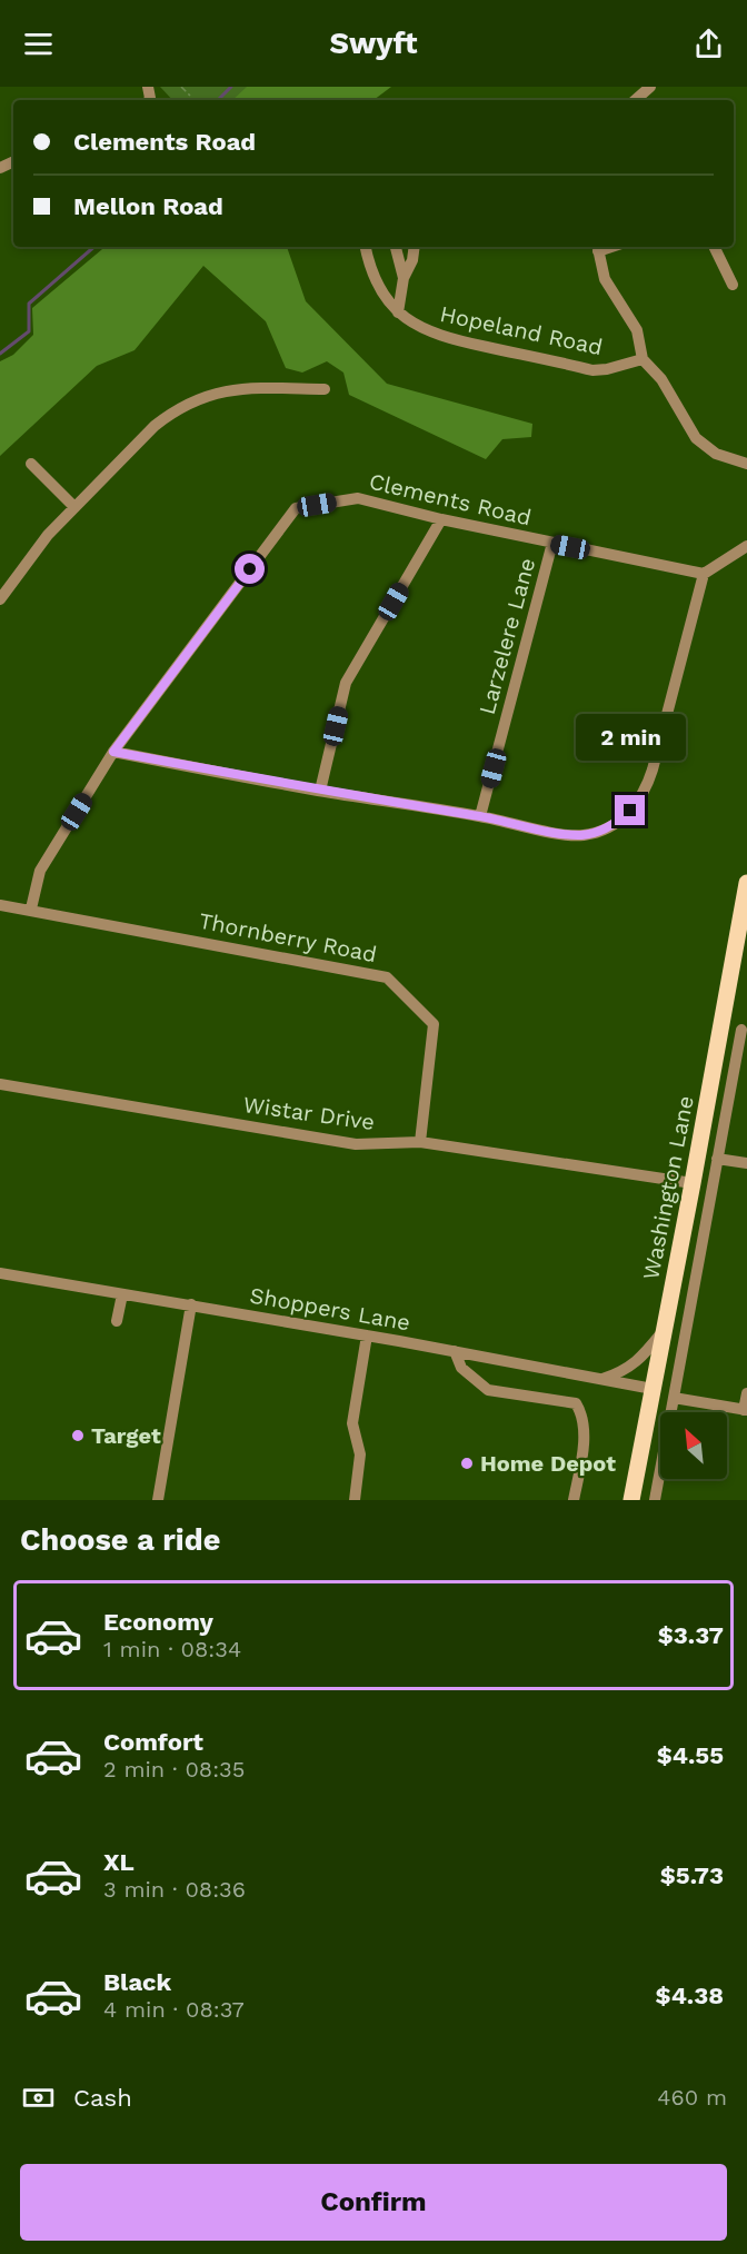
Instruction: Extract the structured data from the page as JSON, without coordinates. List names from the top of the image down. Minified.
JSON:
{"streets":{"main road":["Washington Lane"],"street":["Hopeland Road","Clements Road","Larzelere Lane","Thornberry Road","Wistar Drive","Shoppers Lane"]},"crossings":[["Clements Road","Larzelere Lane"],["Clements Road","Thornberry Road"],["Thornberry Road","Wistar Drive"],["Wistar Drive","Washington Lane"],["Washington Lane","Shoppers Lane"]],"places":["Target","Home Depot"],"north":"top left","page":{"header":"Swyft","banner":["Clements Road","Mellon Road"],"bubble":"2 min","heading":"Choose a ride","list":[{"name":"Economy","note":"1 min · 08:34","value":"$3.37"},{"name":"Comfort","note":"2 min · 08:35","value":"$4.55"},{"name":"XL","note":"3 min · 08:36","value":"$5.73"},{"name":"Black","note":"4 min · 08:37","value":"$4.38"}],"pay":["Cash","460 m"],"buttons":"Confirm"}}
